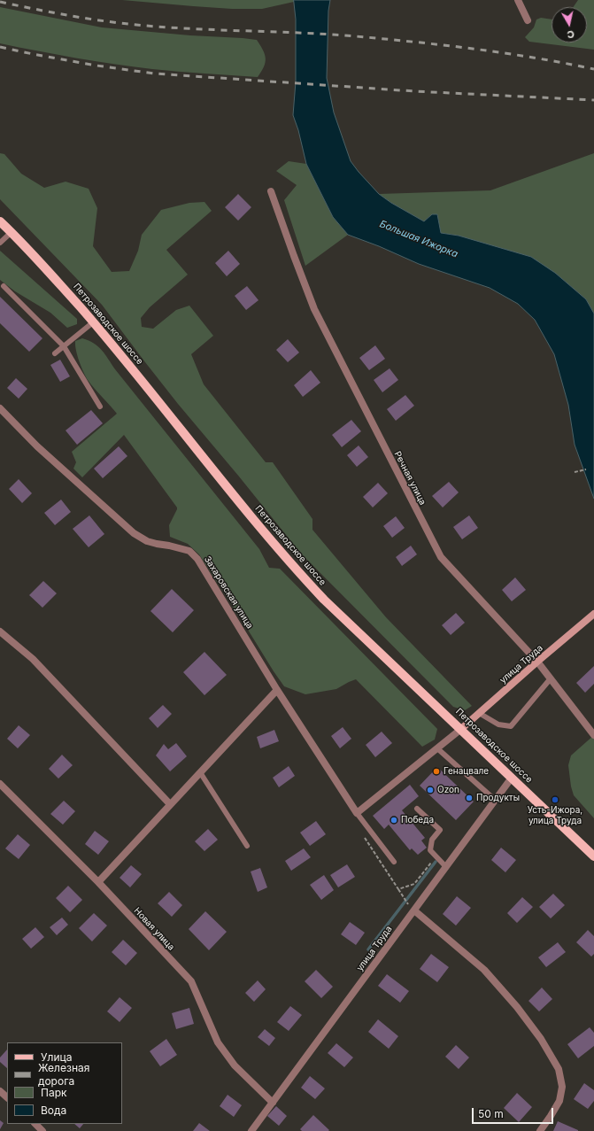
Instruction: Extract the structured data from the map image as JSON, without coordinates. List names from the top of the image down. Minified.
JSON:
{"streets":{"main road":["Петрозаводское шоссе","улица Труда"],"street":["Речная улица","Захаровская улица","Новая улица"]},"crossings":[["Петрозаводское шоссе","улица Труда"],["Речная улица","улица Труда"],["улица Труда","Новая улица"]],"water":["Большая Ижорка"],"places":["Генацвале","Ozon","Продукты","Усть-Ижора, улица Труда","Победа"],"legend":["Улица","Железная дорога","Парк","Вода"],"scale_bar":"50 m","north":"bottom"}
